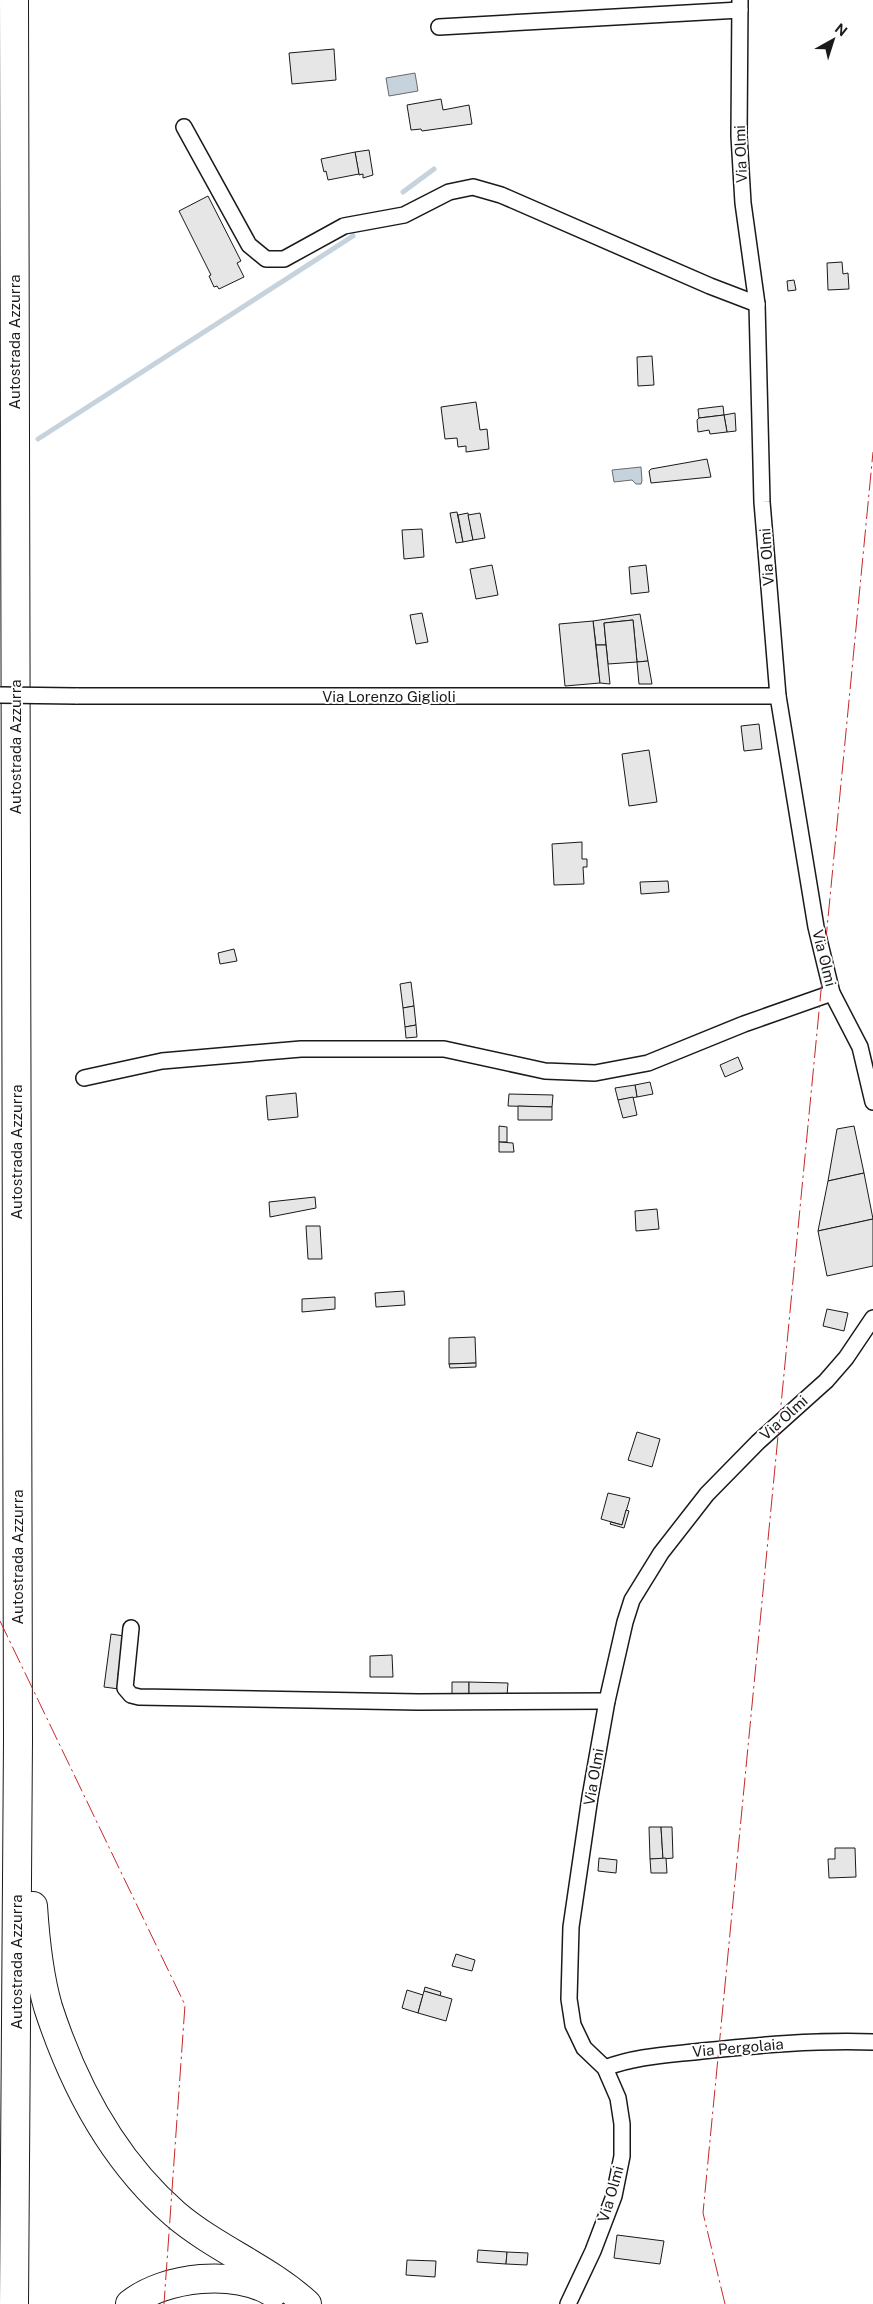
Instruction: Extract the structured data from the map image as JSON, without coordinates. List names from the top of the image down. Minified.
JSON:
{"streets":{"highway":["Autostrada Azzurra"],"street":["Via Olmi","Via Lorenzo Giglioli","Via Pergolaia"]},"crossings":[["Via Olmi","Via Lorenzo Giglioli"],["Via Olmi","Via Pergolaia"]],"north":"top right"}
